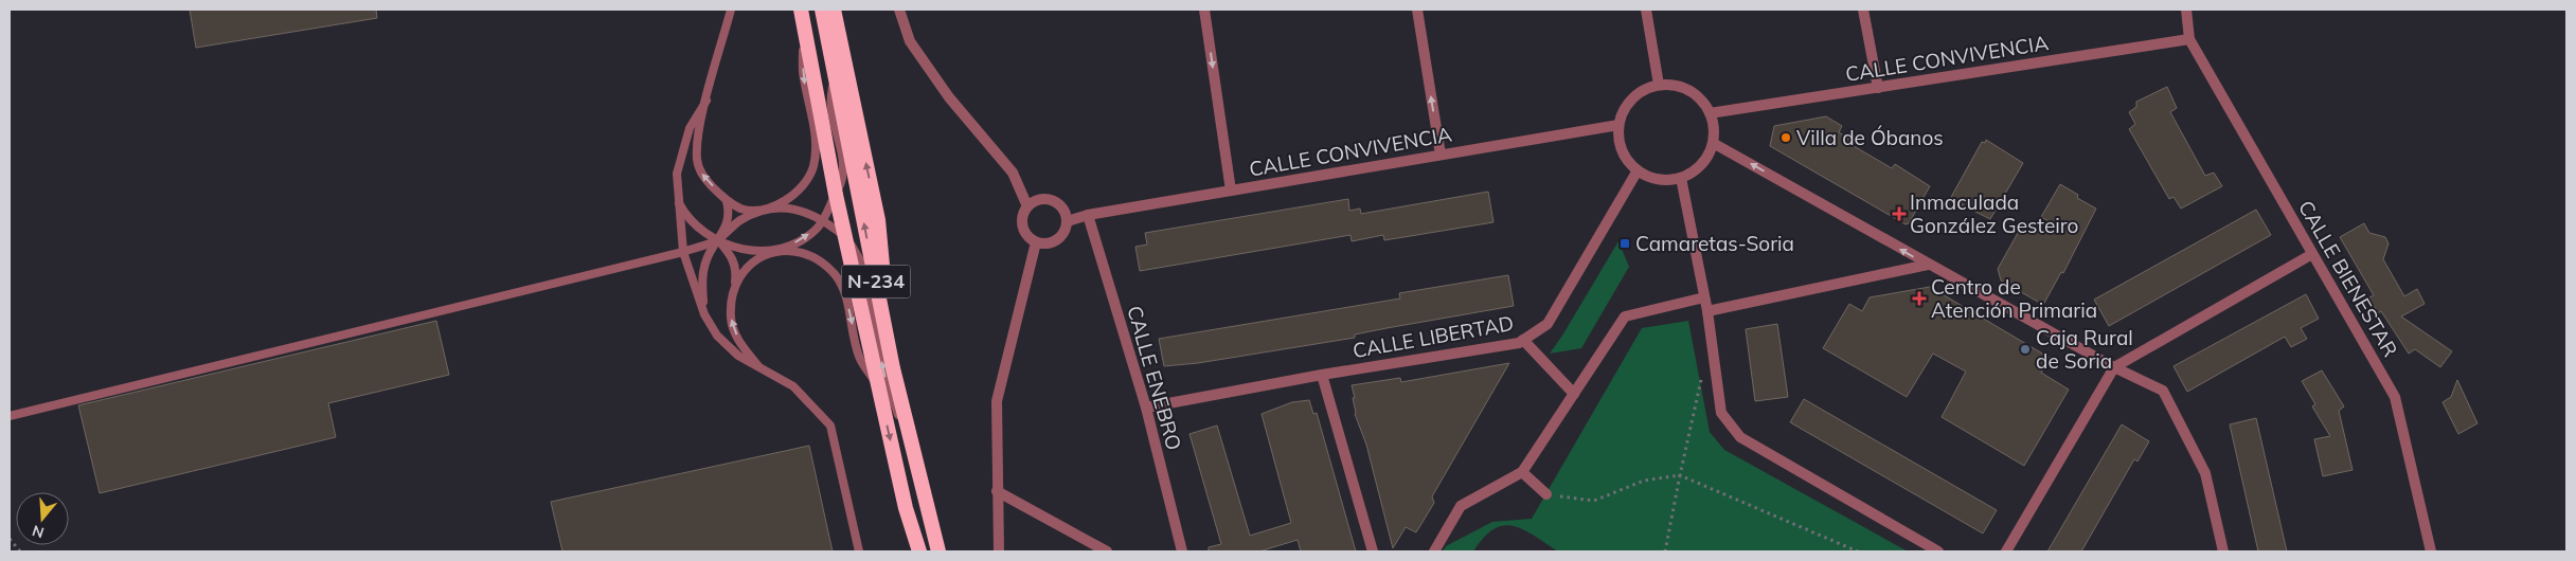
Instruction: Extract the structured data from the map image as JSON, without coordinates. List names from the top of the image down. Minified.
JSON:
{"streets":{"highway":["N-234"],"street":["CALLE CONVIVENCIA","CALLE BIENESTAR","CALLE LIBERTAD","CALLE ENEBRO"]},"crossings":[["CALLE CONVIVENCIA","CALLE BIENESTAR"],["CALLE CONVIVENCIA","CALLE LIBERTAD"],["CALLE CONVIVENCIA","CALLE ENEBRO"],["CALLE LIBERTAD","CALLE ENEBRO"]],"places":{"other":["Villa de Óbanos","Caja Rural de Soria"],"health":["Inmaculada González Gesteiro","Centro de Atención Primaria"],"transit":["Camaretas-Soria"]},"north":"bottom"}
